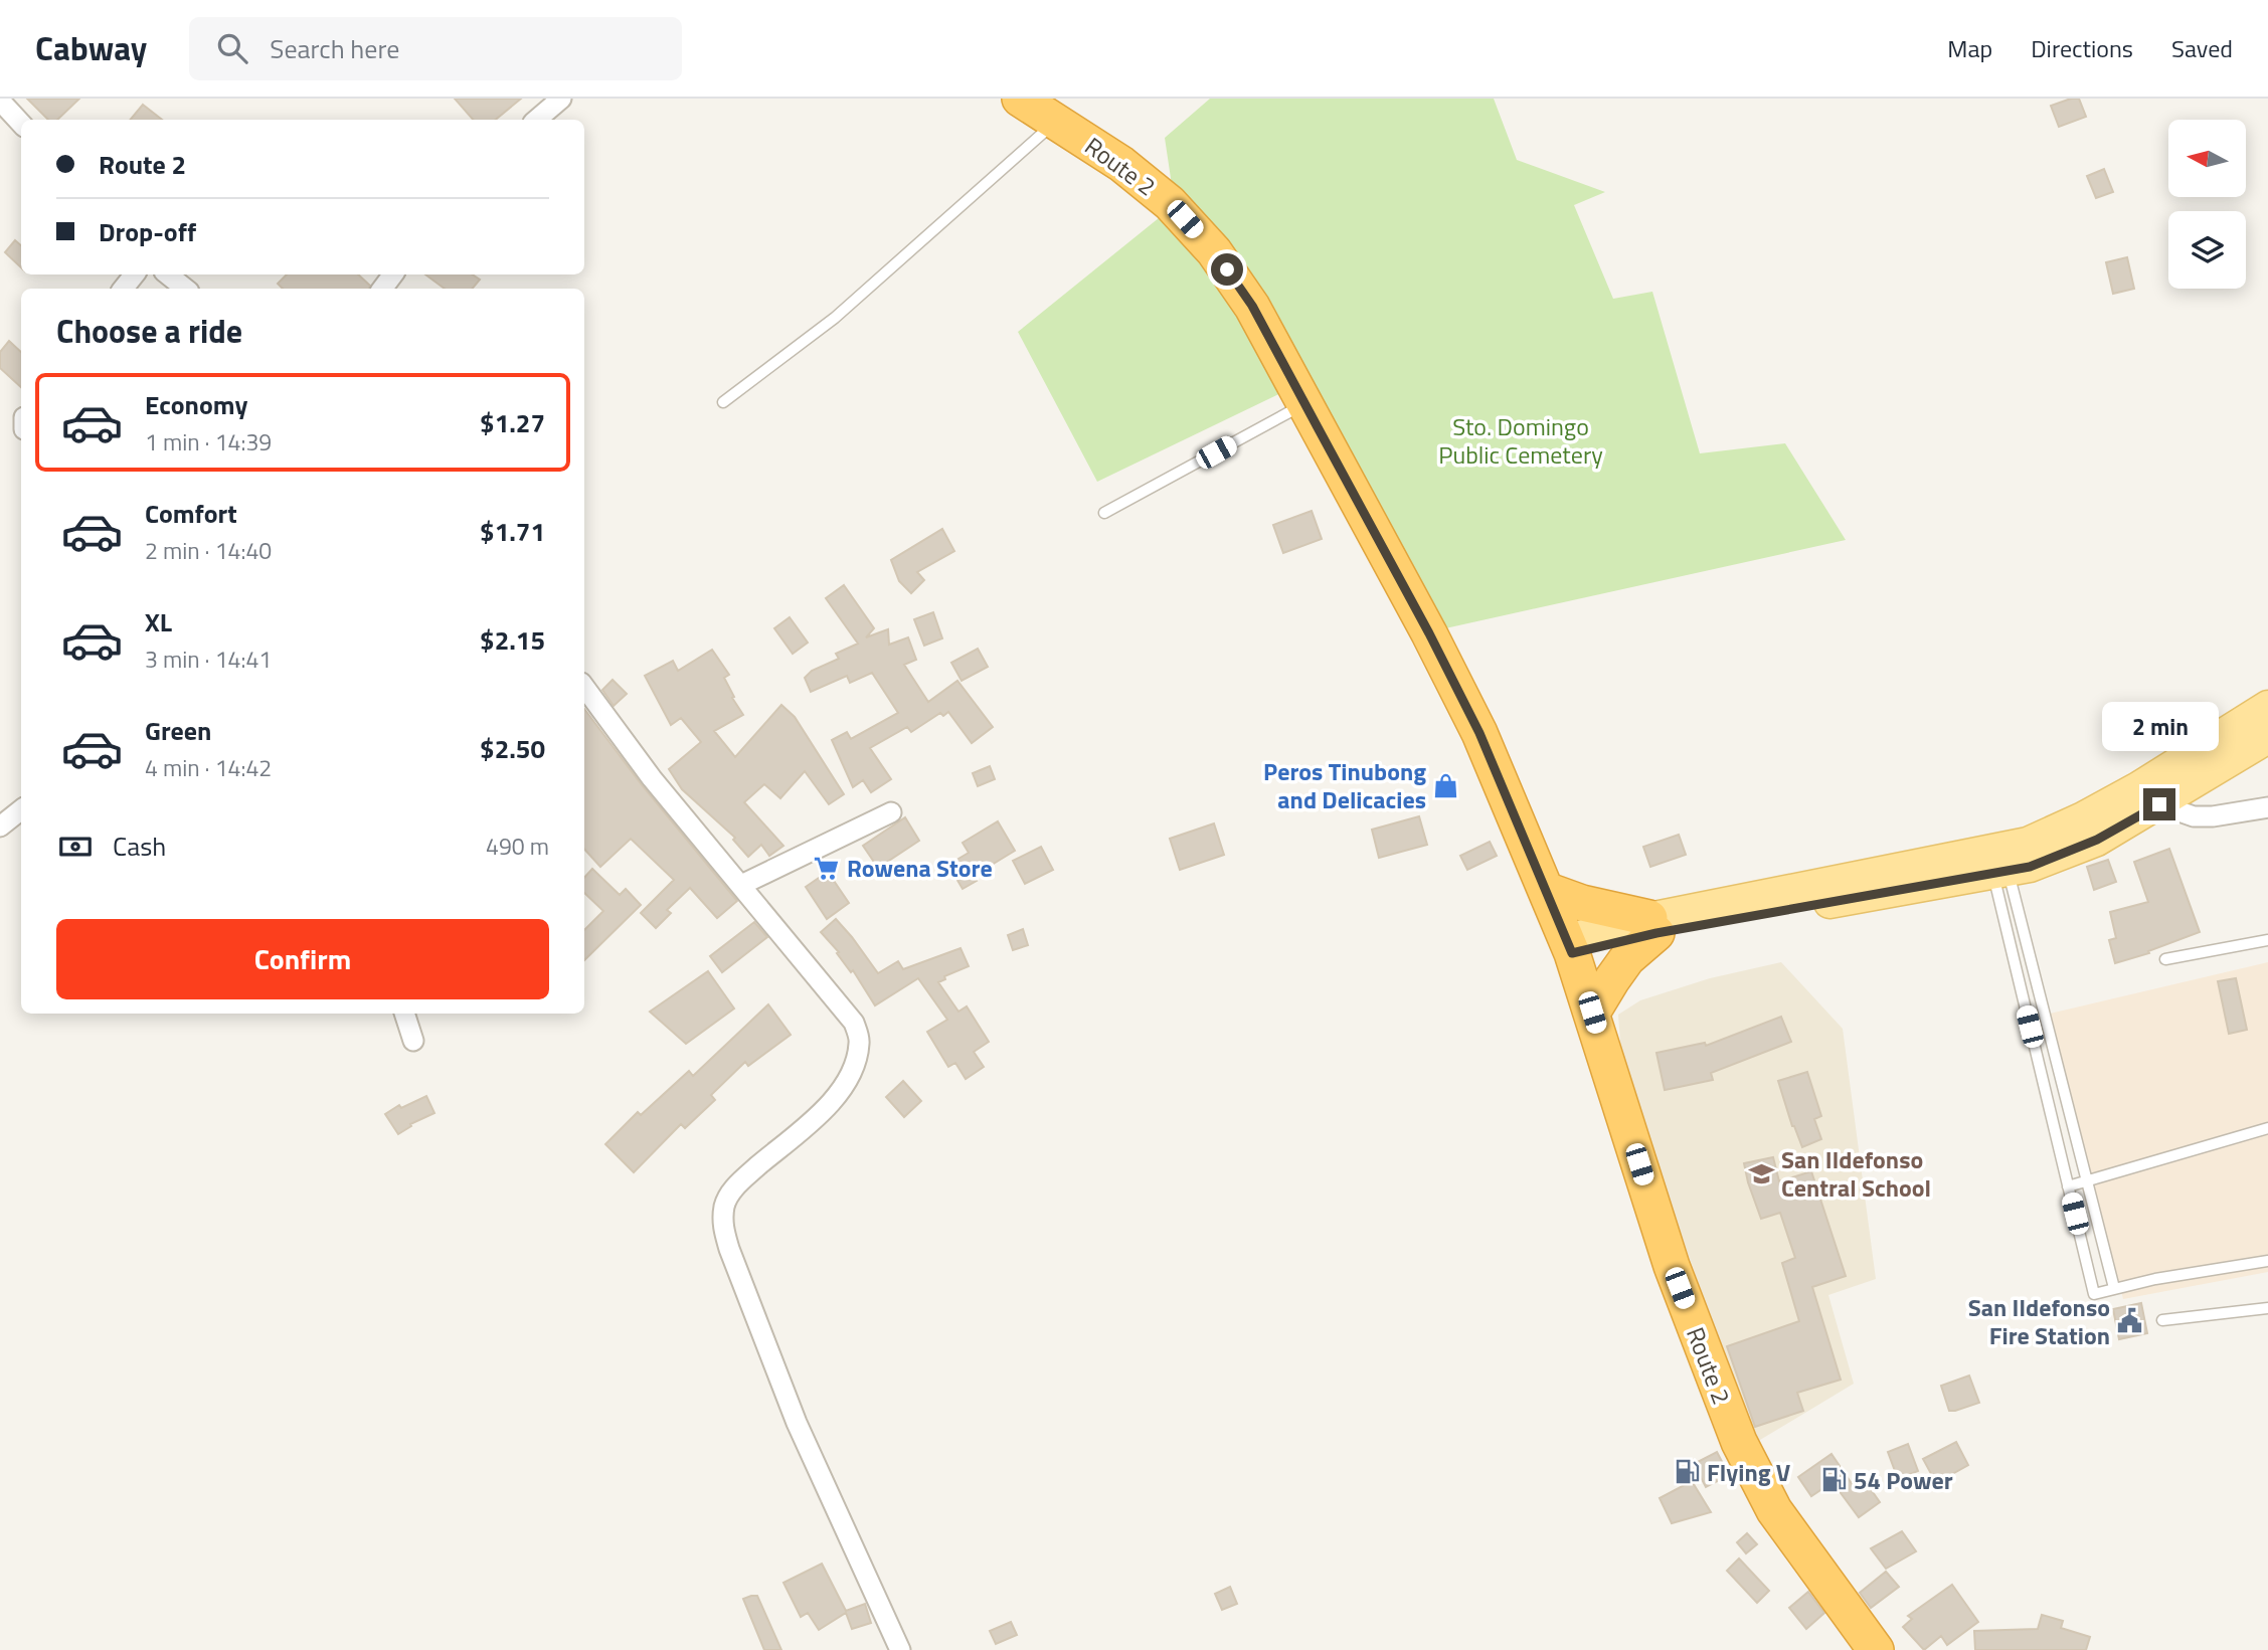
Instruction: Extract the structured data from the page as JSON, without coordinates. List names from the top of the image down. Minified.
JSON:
{"streets":{"highway":["Route 2"]},"parks":["Sto. Domingo Public Cemetery"],"places":{"shop":["Peros Tinubong and Delicacies"],"supermarket":["Rowena Store"],"school or university":["San Ildefonso Central School"],"public building":["San Ildefonso Fire Station"],"fuel station":["Flying V","54 Power"]},"north":"left","page":{"header":"Cabway","search":"Search here","nav":["Map","Directions","Saved"],"banner":["Route 2","Drop-off"],"heading":"Choose a ride","list":[{"name":"Economy","note":"1 min · 14:39","value":"$1.27"},{"name":"Comfort","note":"2 min · 14:40","value":"$1.71"},{"name":"XL","note":"3 min · 14:41","value":"$2.15"},{"name":"Green","note":"4 min · 14:42","value":"$2.50"}],"bubble":"2 min","pay":["Cash","490 m"],"buttons":"Confirm"}}
